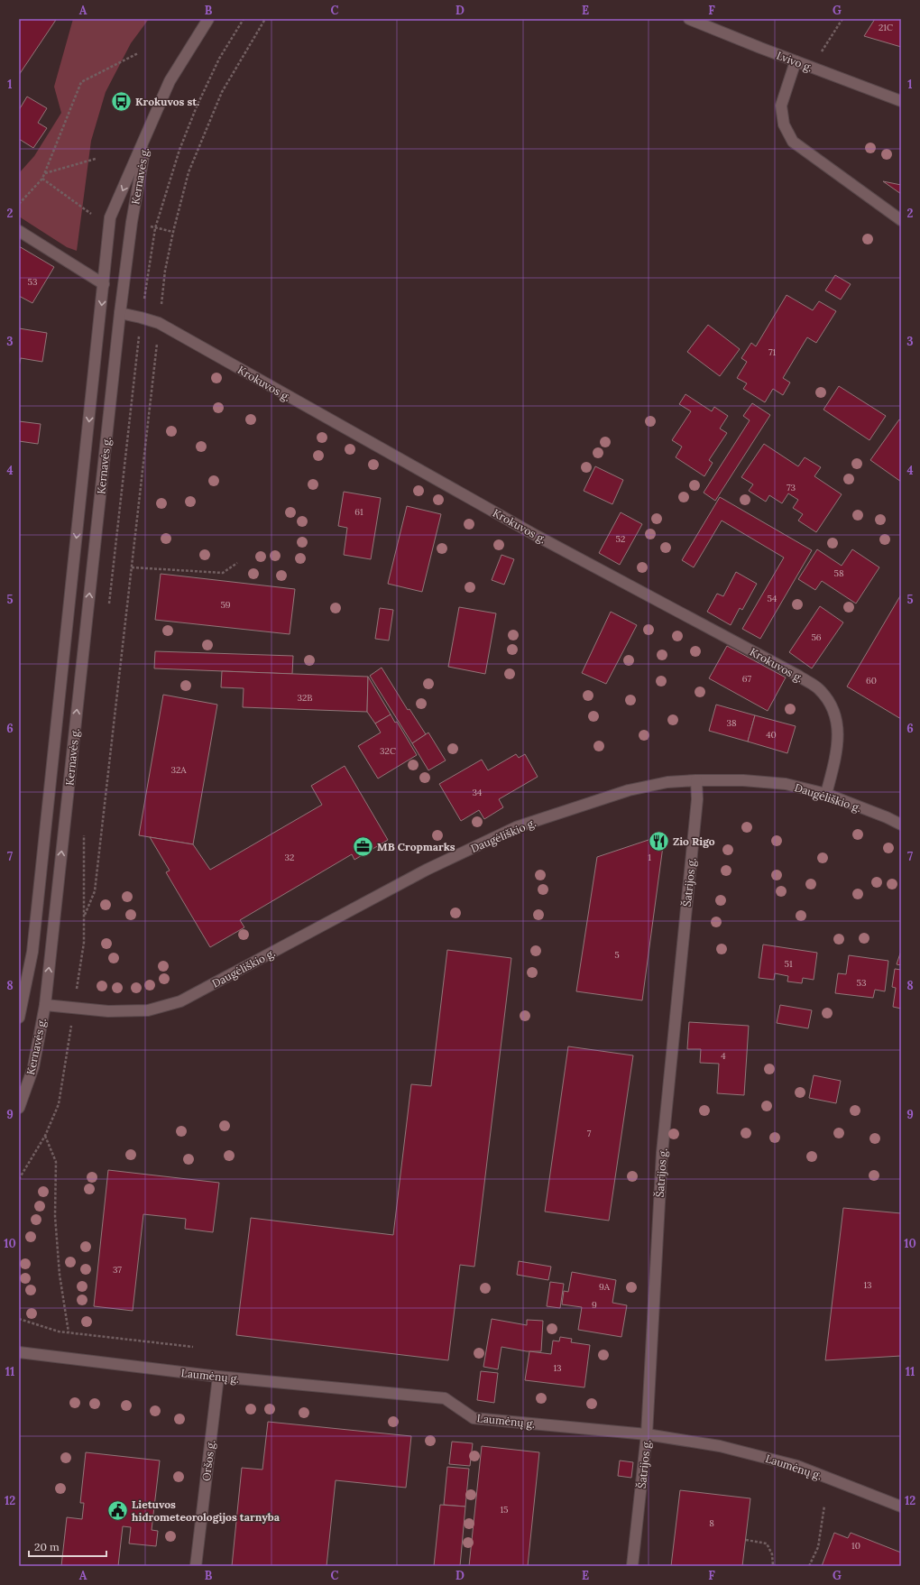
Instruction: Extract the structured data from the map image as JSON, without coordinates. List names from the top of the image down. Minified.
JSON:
{"streets":{"street":["Lvivo g.","Kernavės g.","Krokuvos g.","Daugėliškio g.","Šatrijos g.","Laumėnų g.","Oršos g."]},"crossings":[["Kernavės g.","Krokuvos g."],["Kernavės g.","Daugėliškio g."],["Krokuvos g.","Daugėliškio g."],["Daugėliškio g.","Šatrijos g."],["Šatrijos g.","Laumėnų g."],["Laumėnų g.","Oršos g."]],"places":{"bus stop":["Krokuvos st."],"restaurant":["Zio Rigo"],"office":["MB Cropmarks"],"public building":["Lietuvos hidrometeorologijos tarnyba"]},"house_numbers":["21C","53","71","73","61","52","58","54","59","56","67","60","32B","38","40","32C","32A","34","32","1","5","51","53","4","7","37","13","9A","9","13","15","8","10"],"scale_bar":"20 m","grid":{"columns":["A","B","C","D","E","F","G"],"rows":["1","2","3","4","5","6","7","8","9","10","11","12"]}}
